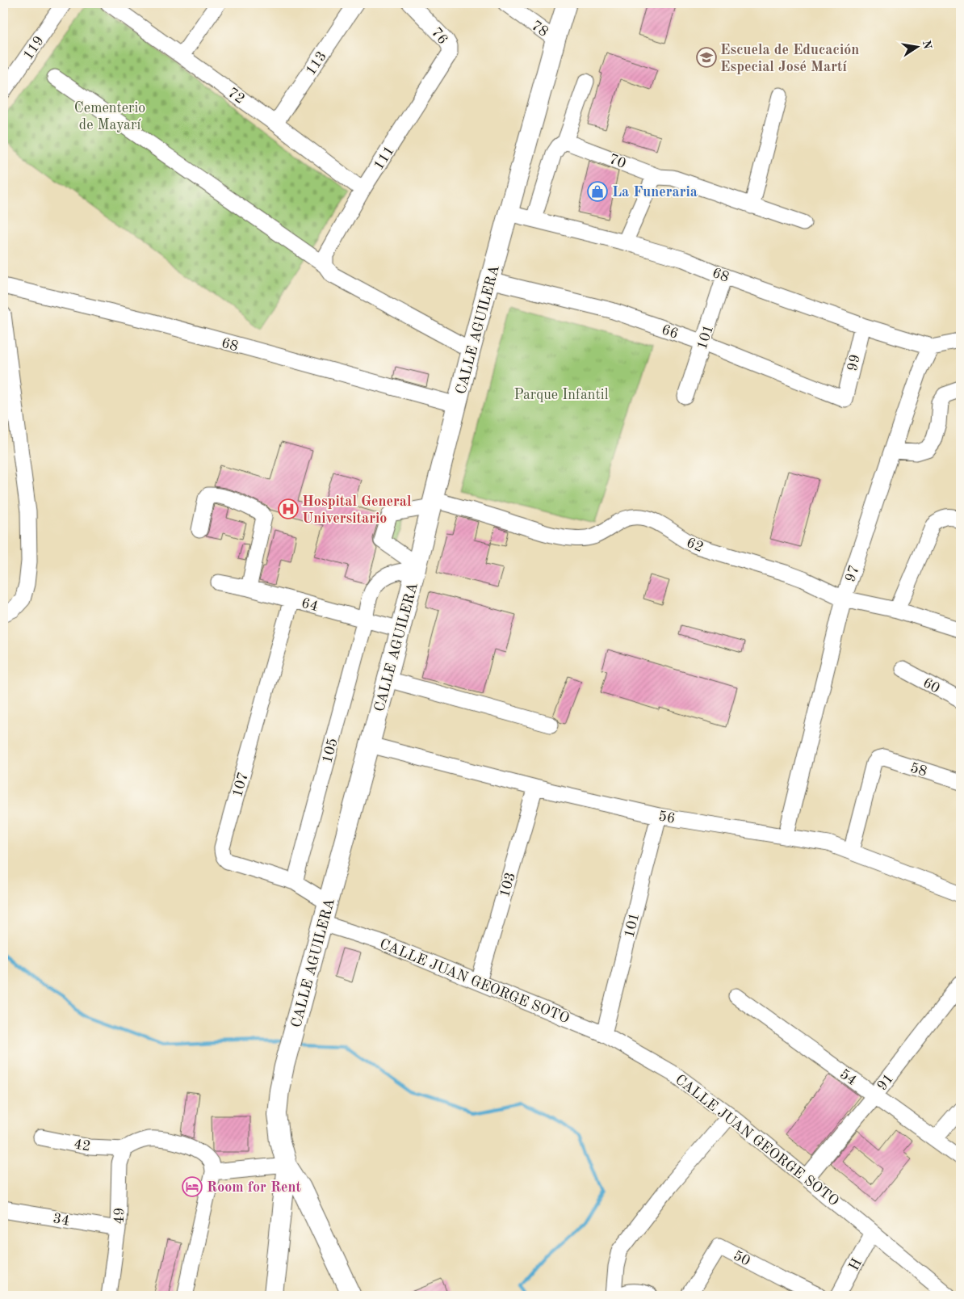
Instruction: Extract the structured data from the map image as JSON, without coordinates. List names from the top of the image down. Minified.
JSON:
{"streets":{"main road":["CALLE AGUILERA"],"street":["78","76","119","113","72","111","70","68","66","101","99","62","97","64","60","105","58","107","56","103","CALLE JUAN GEORGE SOTO","54","91","42","49","34","50","H"]},"crossings":[["78","CALLE AGUILERA"],["76","111"],["113","72"],["72","111"],["68","CALLE AGUILERA"],["68","101"],["68","99"],["68","97"],["CALLE AGUILERA","66"],["CALLE AGUILERA","62"],["CALLE AGUILERA","64"],["CALLE AGUILERA","105"],["CALLE AGUILERA","107"],["CALLE AGUILERA","56"],["CALLE AGUILERA","CALLE JUAN GEORGE SOTO"],["66","101"],["66","99"],["101","56"],["101","CALLE JUAN GEORGE SOTO"],["62","97"],["97","56"],["64","105"],["64","107"],["105","107"],["58","56"],["56","103"],["103","CALLE JUAN GEORGE SOTO"],["CALLE JUAN GEORGE SOTO","91"],["CALLE JUAN GEORGE SOTO","H"],["54","91"],["42","49"],["49","34"]],"parks":["Cementerio de Mayarí","Parque Infantil"],"places":{"school or university":["Escuela de Educación Especial José Martí"],"shop":["La Funeraria"],"hospital":["Hospital General Universitario"],"hotel":["Room for Rent"]},"north":"right"}
